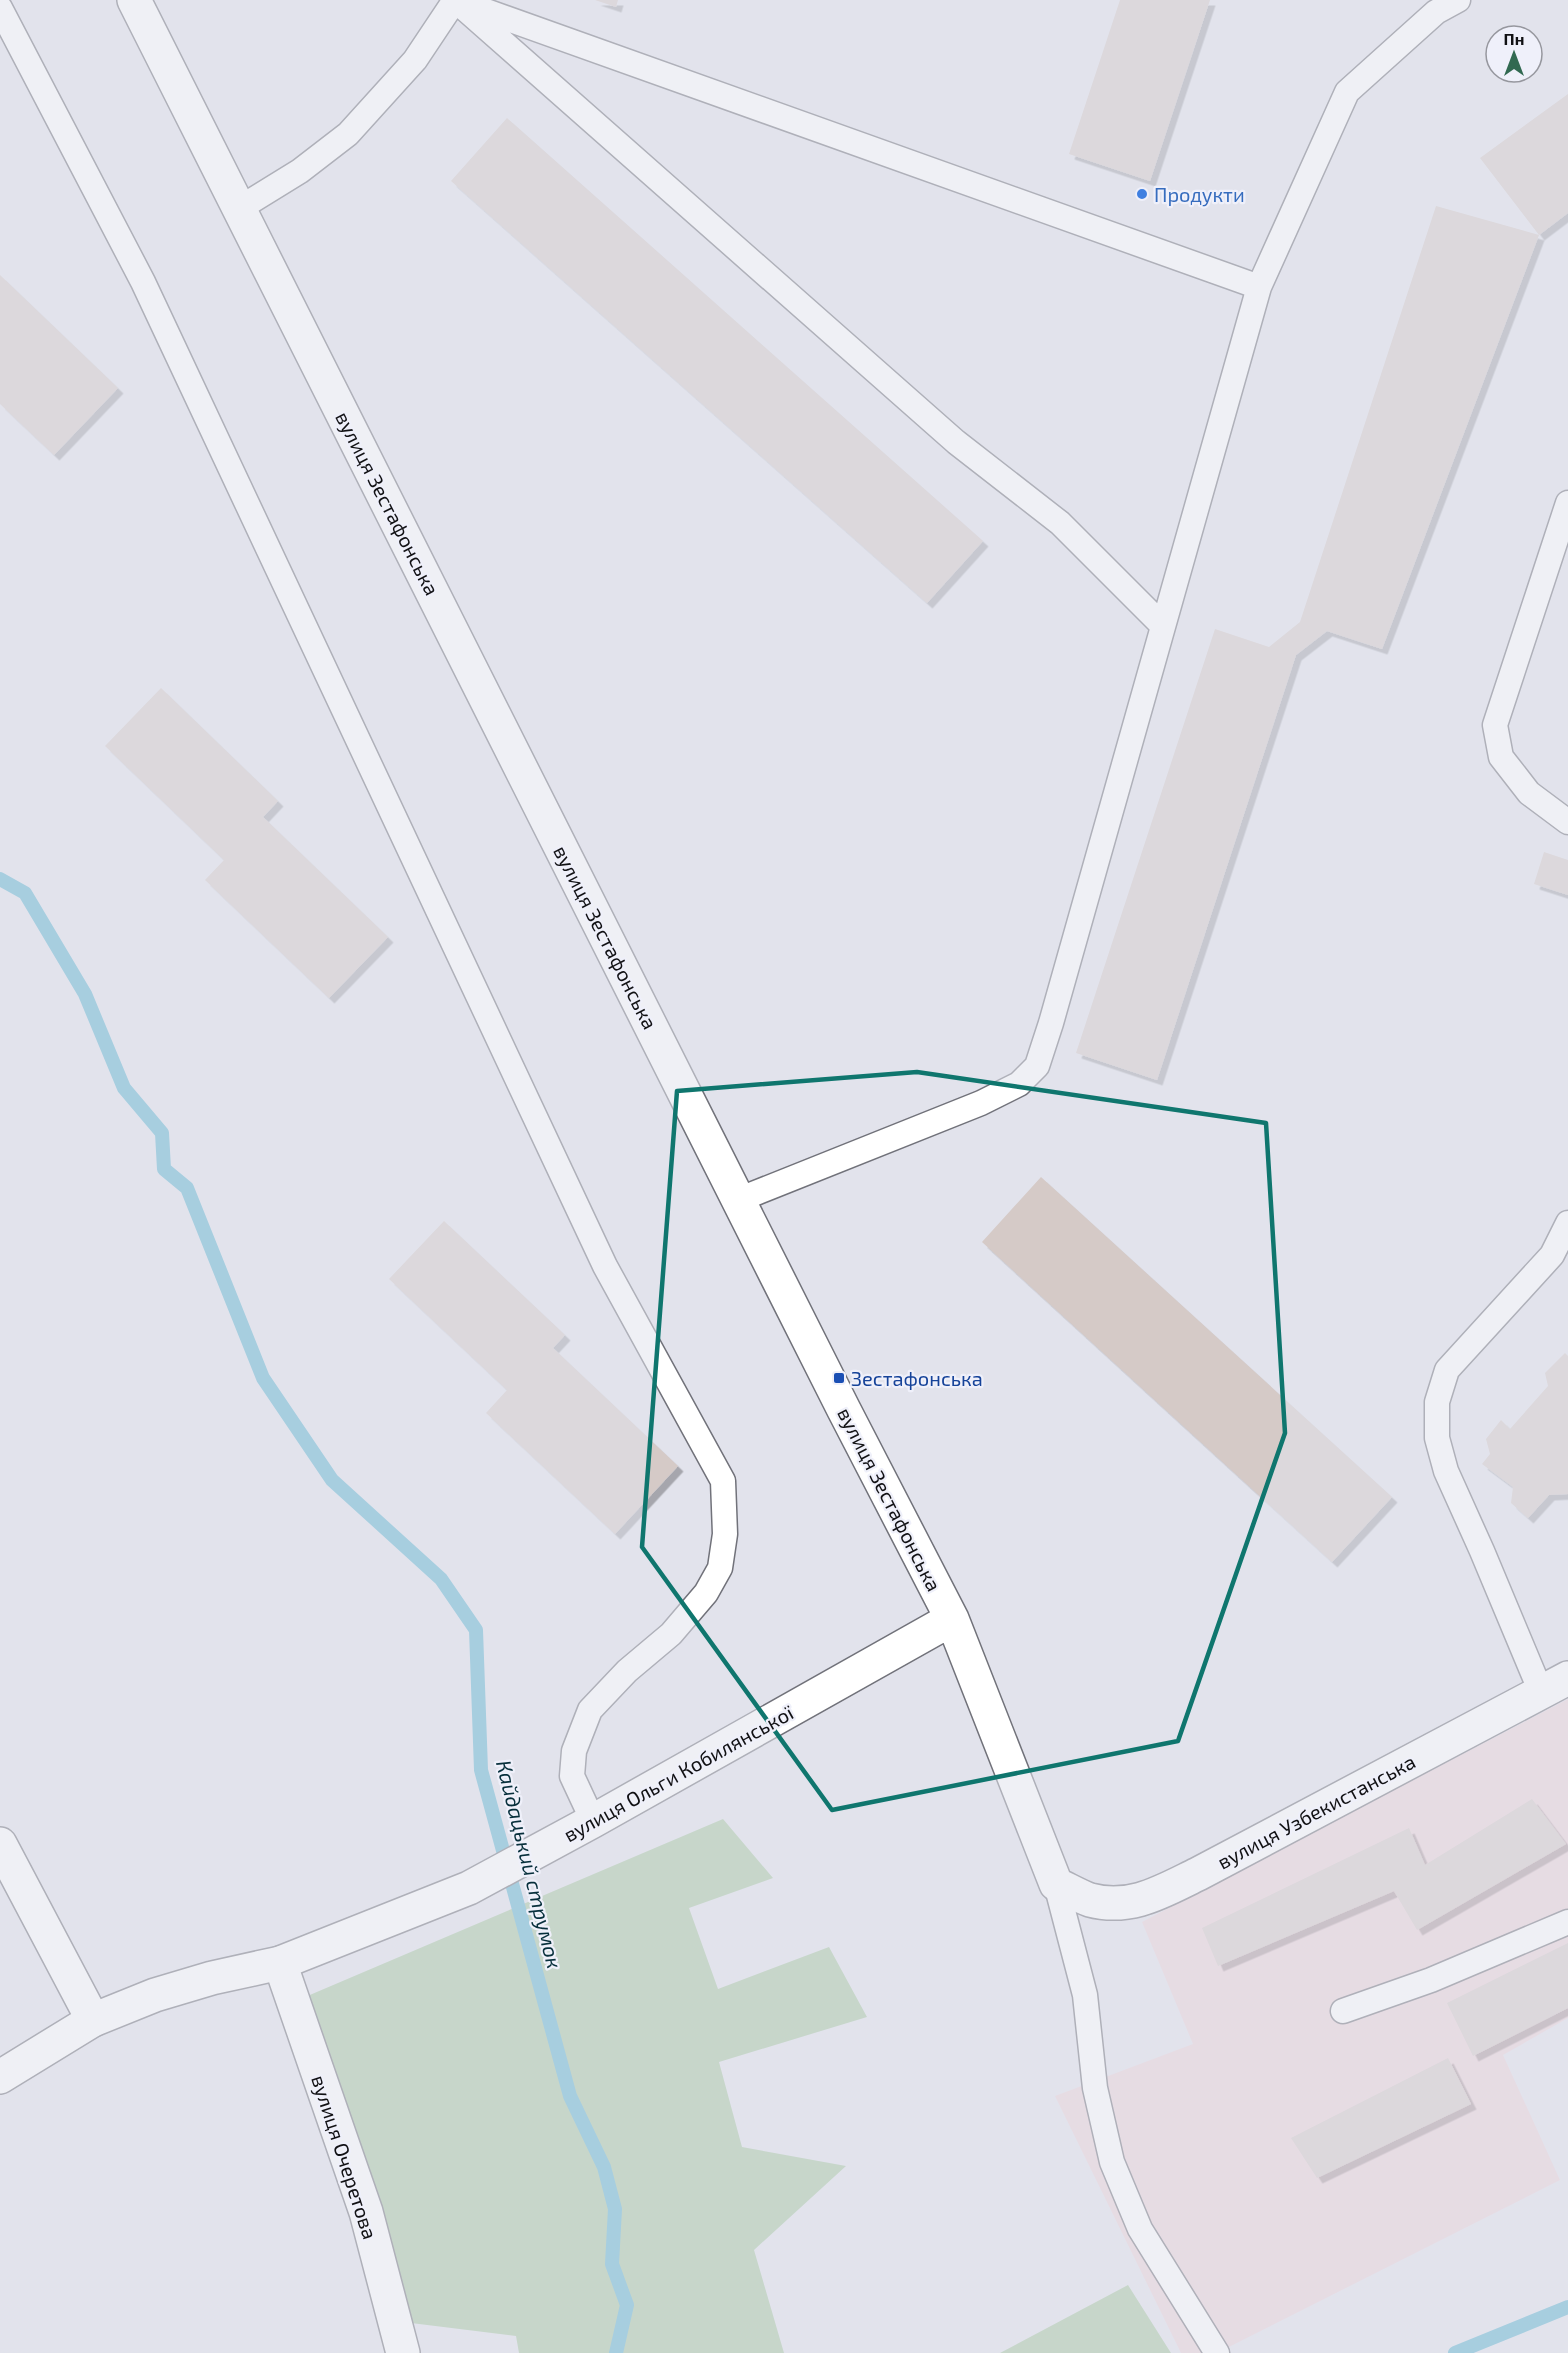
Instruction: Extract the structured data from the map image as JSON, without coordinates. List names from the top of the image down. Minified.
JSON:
{"streets":{"street":["вулиця Зестафонська","вулиця Ольги Кобилянської","вулиця Узбекистанська","вулиця Очеретова"]},"crossings":[["вулиця Зестафонська","вулиця Ольги Кобилянської"],["вулиця Зестафонська","вулиця Узбекистанська"],["вулиця Ольги Кобилянської","вулиця Очеретова"]],"water":["Кайдацький струмок"],"places":{"other":["Продукти"],"transit":["Зестафонська"]},"north":"top"}
